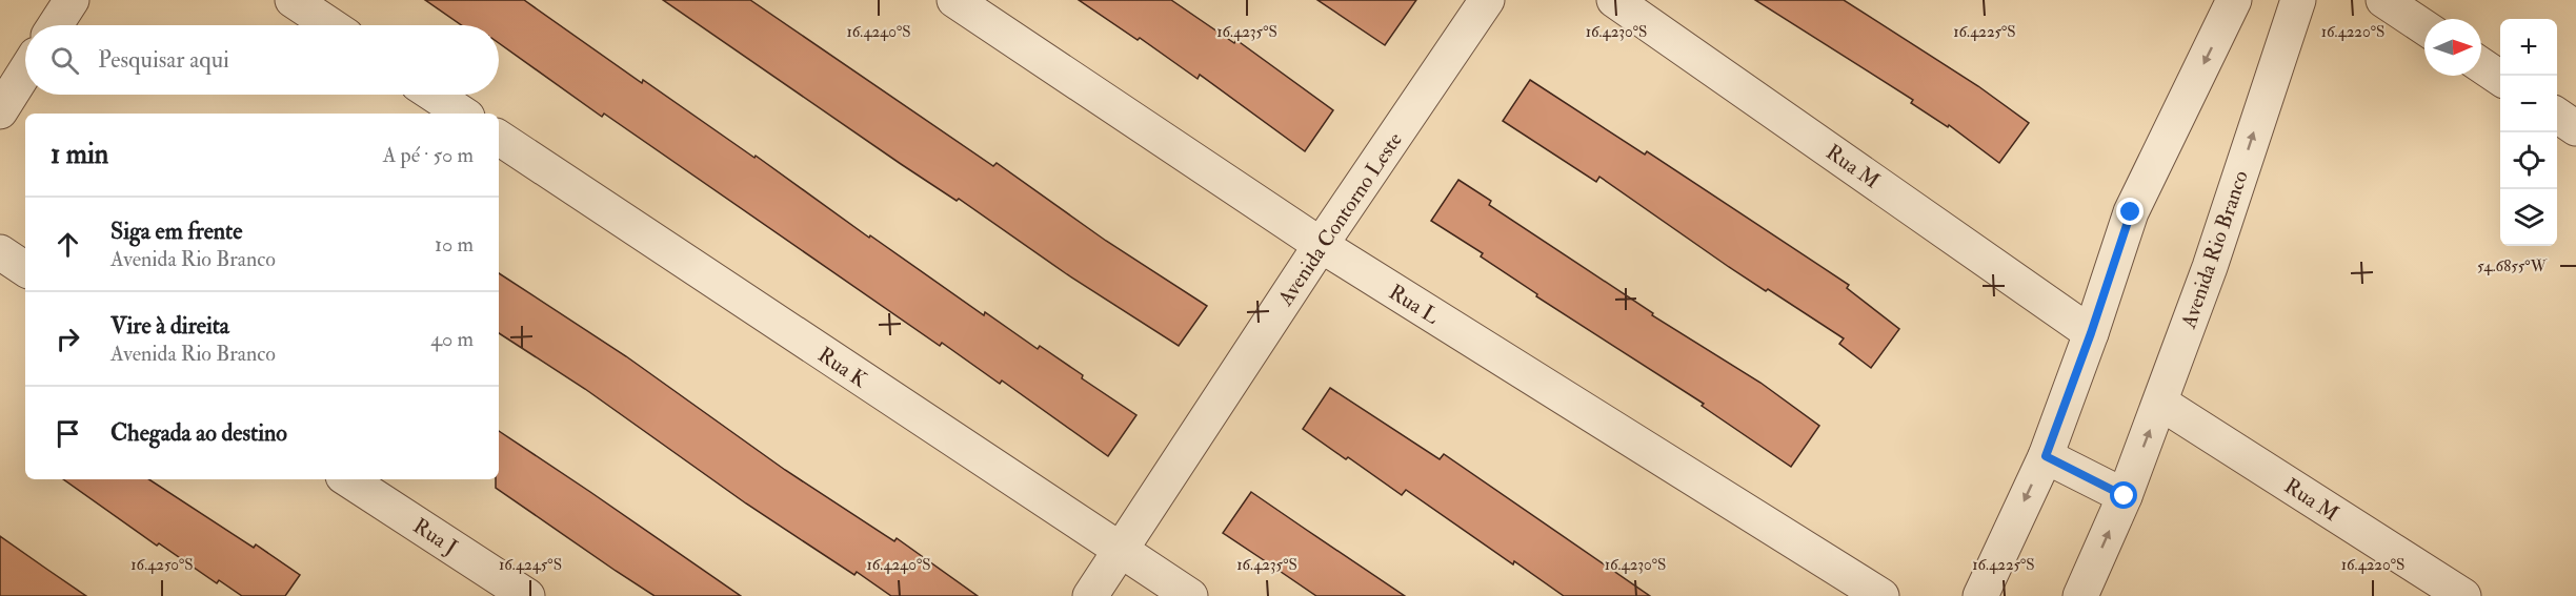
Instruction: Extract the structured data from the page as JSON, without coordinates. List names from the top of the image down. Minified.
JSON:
{"streets":{"street":["Rua M","Avenida Contorno Leste","Avenida Rio Branco","Rua L","Rua K","Rua J"]},"crossings":[["Rua M","Avenida Rio Branco"],["Avenida Contorno Leste","Rua L"],["Avenida Contorno Leste","Rua K"]],"north":"right","page":{"map_buttons":["+","−"],"search":"Pesquisar aqui","heading":["1 min","A pé · 50 m"],"list":[["Siga em frente","Avenida Rio Branco","10 m"],["Vire à direita","Avenida Rio Branco","40 m"],"Chegada ao destino"]},"coordinates":["16.4240°S","16.4235°S","16.4230°S","16.4225°S","16.4220°S","54.6855°W","16.4250°S","16.4245°S"]}
